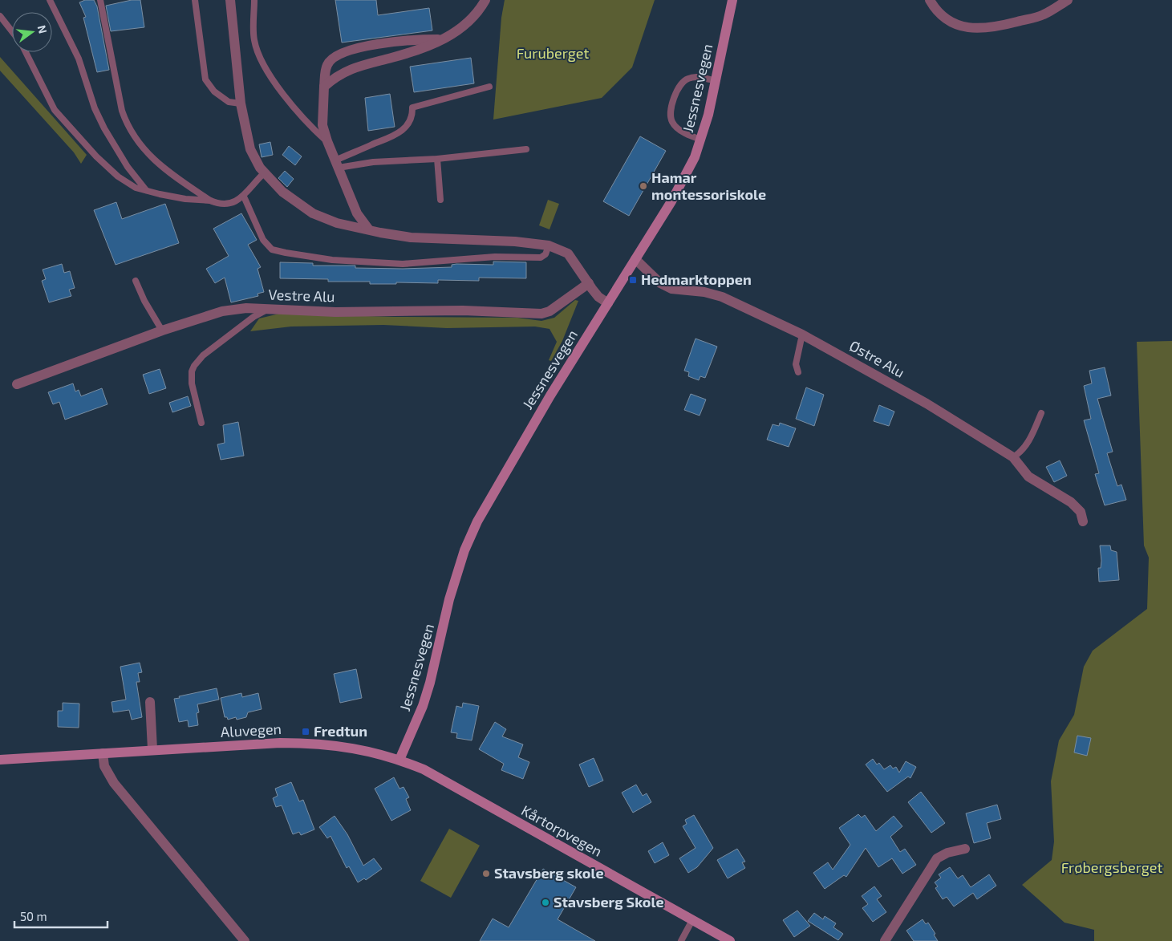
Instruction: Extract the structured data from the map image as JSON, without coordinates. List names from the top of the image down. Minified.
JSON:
{"streets":{"main road":["Jessnesvegen","Aluvegen","Kårtorpvegen"],"street":["Vestre Alu","Østre Alu"]},"crossings":[["Jessnesvegen","Østre Alu"],["Jessnesvegen","Aluvegen"],["Jessnesvegen","Kårtorpvegen"],["Aluvegen","Kårtorpvegen"]],"parks":["Furuberget","Frøbergsberget"],"places":{"other":["Hamar montessoriskole","Stavsberg skole","Stavsberg Skole"],"transit":["Hedmarktoppen","Fredtun"]},"scale_bar":"50 m","north":"right"}
